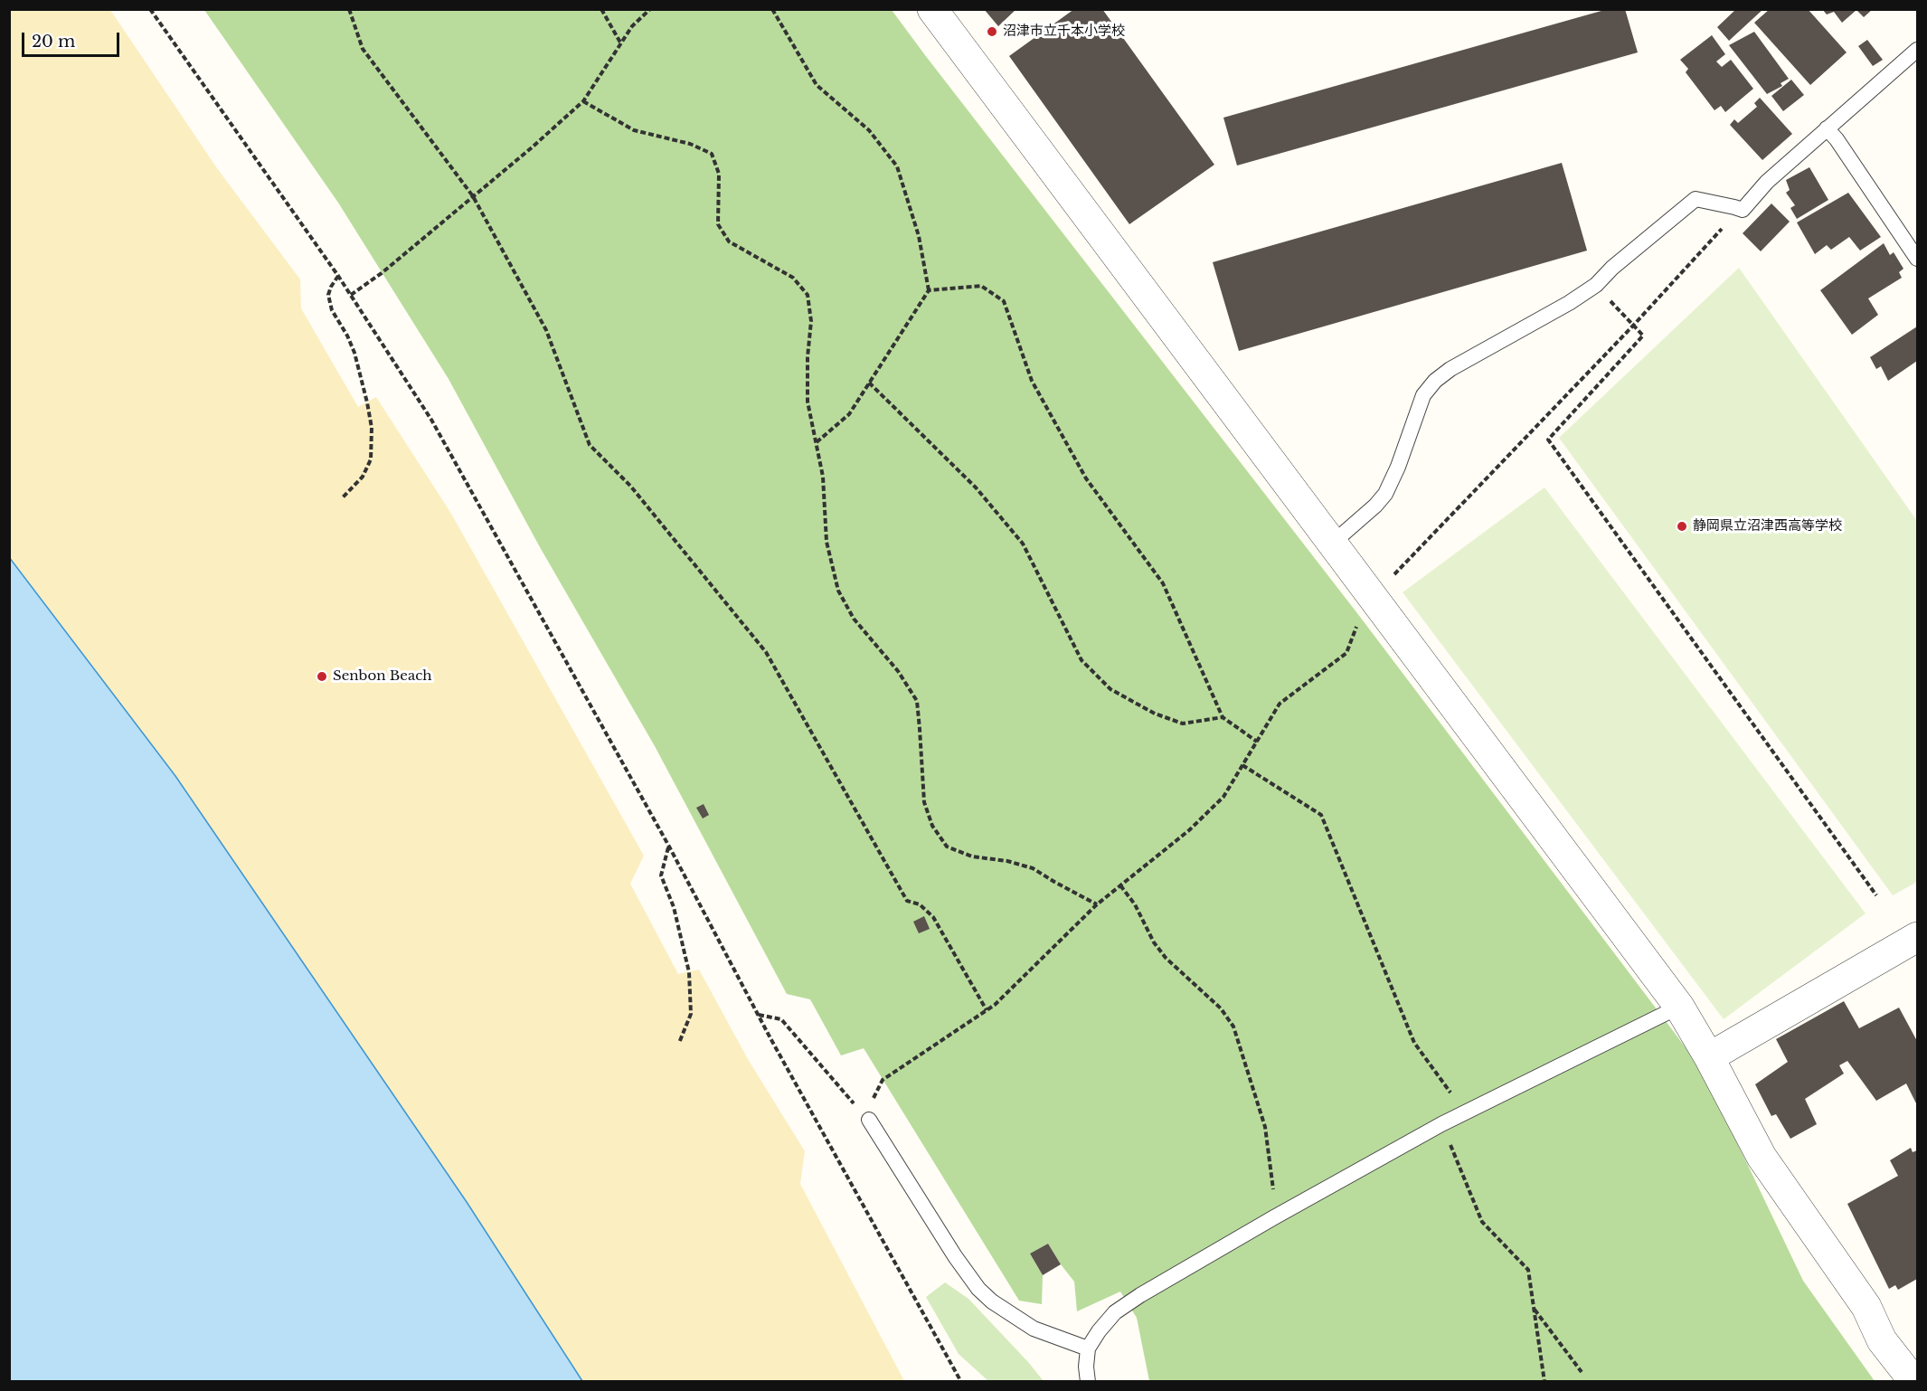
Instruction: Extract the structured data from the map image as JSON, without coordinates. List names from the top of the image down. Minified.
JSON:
{"places":["沼津市立千本小学校","静岡県立沼津西高等学校","Senbon Beach"],"scale_bar":"20 m"}
